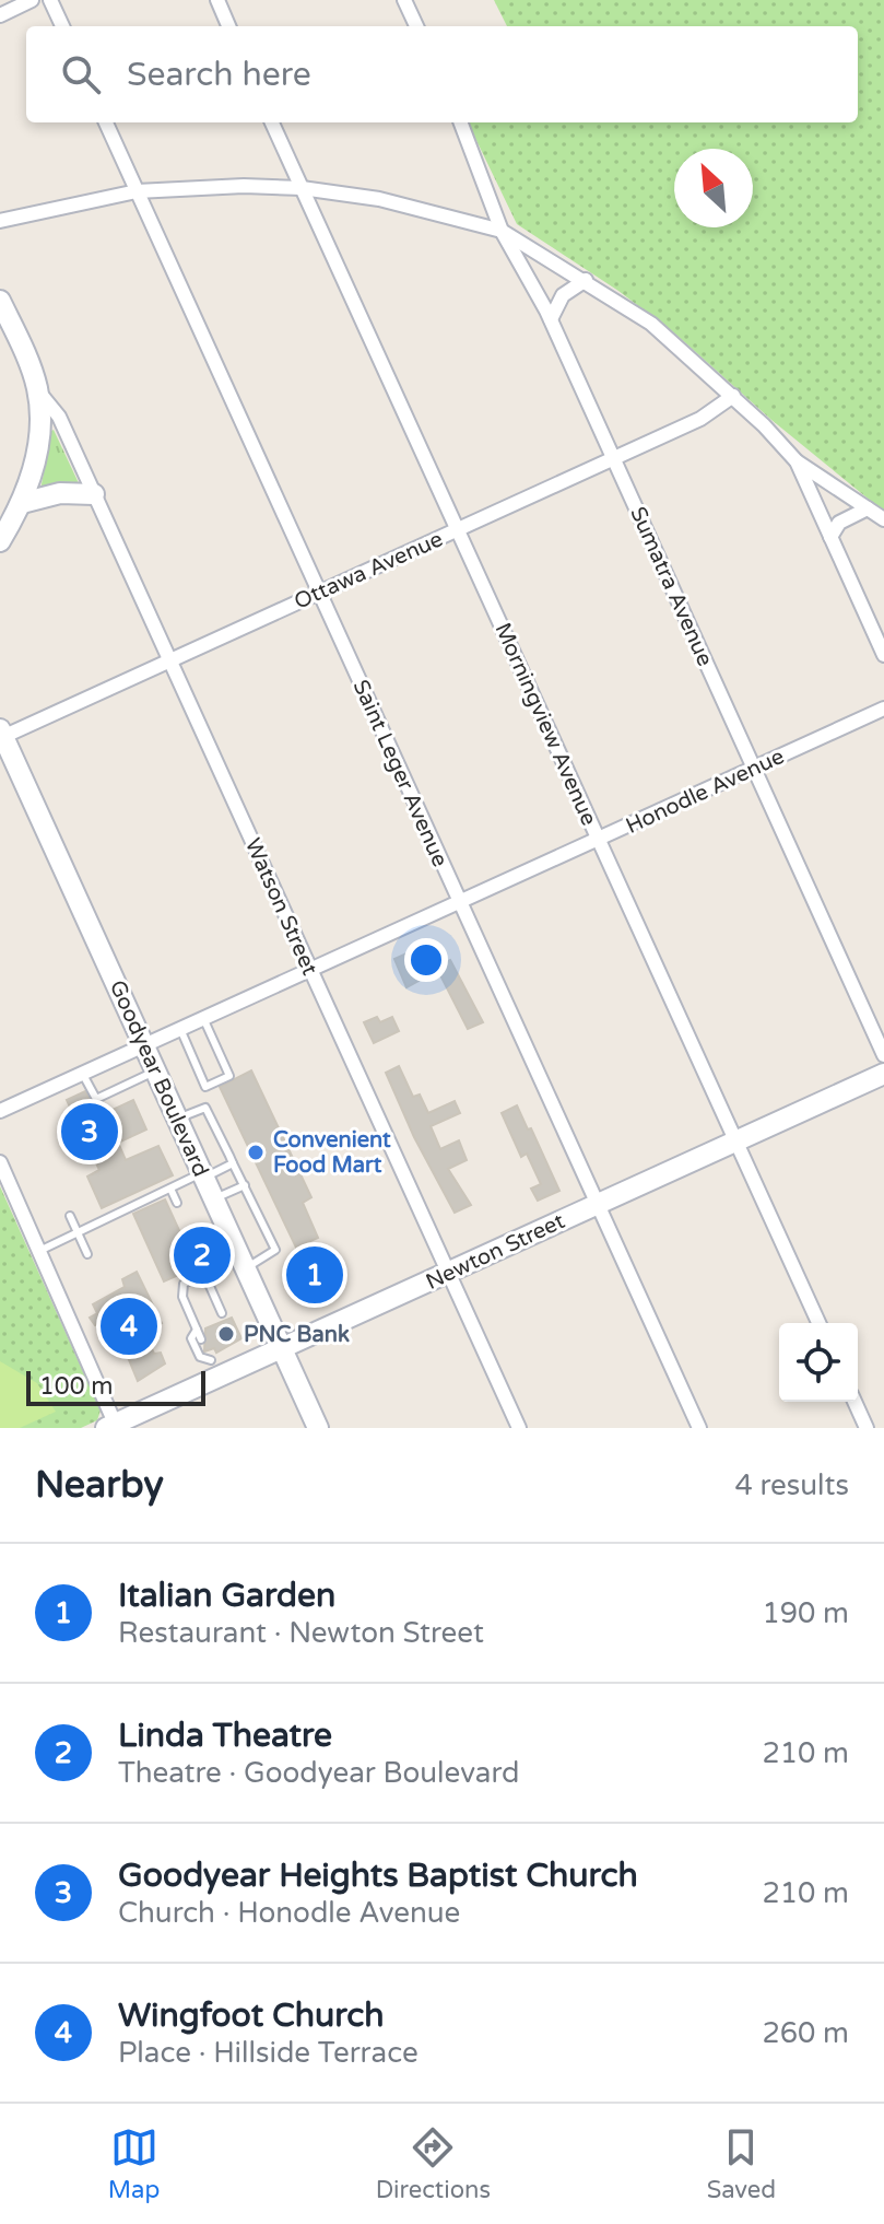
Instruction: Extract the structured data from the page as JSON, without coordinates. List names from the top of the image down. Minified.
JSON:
{"streets":{"street":["Ottawa Avenue","Sumatra Avenue","Morningview Avenue","Saint Leger Avenue","Honodle Avenue","Watson Street","Goodyear Boulevard","Newton Street"]},"crossings":[["Ottawa Avenue","Sumatra Avenue"],["Ottawa Avenue","Morningview Avenue"],["Ottawa Avenue","Saint Leger Avenue"],["Ottawa Avenue","Watson Street"],["Ottawa Avenue","Goodyear Boulevard"],["Sumatra Avenue","Honodle Avenue"],["Morningview Avenue","Honodle Avenue"],["Morningview Avenue","Newton Street"],["Saint Leger Avenue","Honodle Avenue"],["Saint Leger Avenue","Newton Street"],["Honodle Avenue","Watson Street"],["Honodle Avenue","Goodyear Boulevard"],["Watson Street","Newton Street"],["Goodyear Boulevard","Newton Street"]],"places":["Convenient Food Mart","PNC Bank"],"scale_bar":"100 m","north":"top left","page":{"search":"Search here","pins":["3","2","1","4"],"scale":"100 m","heading":["Nearby","4 results"],"list":[{"mark":"1","name":"Italian Garden","note":"Restaurant · Newton Street","value":"190 m"},{"mark":"2","name":"Linda Theatre","note":"Theatre · Goodyear Boulevard","value":"210 m"},{"mark":"3","name":"Goodyear Heights Baptist Church","note":"Church · Honodle Avenue","value":"210 m"},{"mark":"4","name":"Wingfoot Church","note":"Place · Hillside Terrace","value":"260 m"}],"nav":["Map","Directions","Saved"]}}
